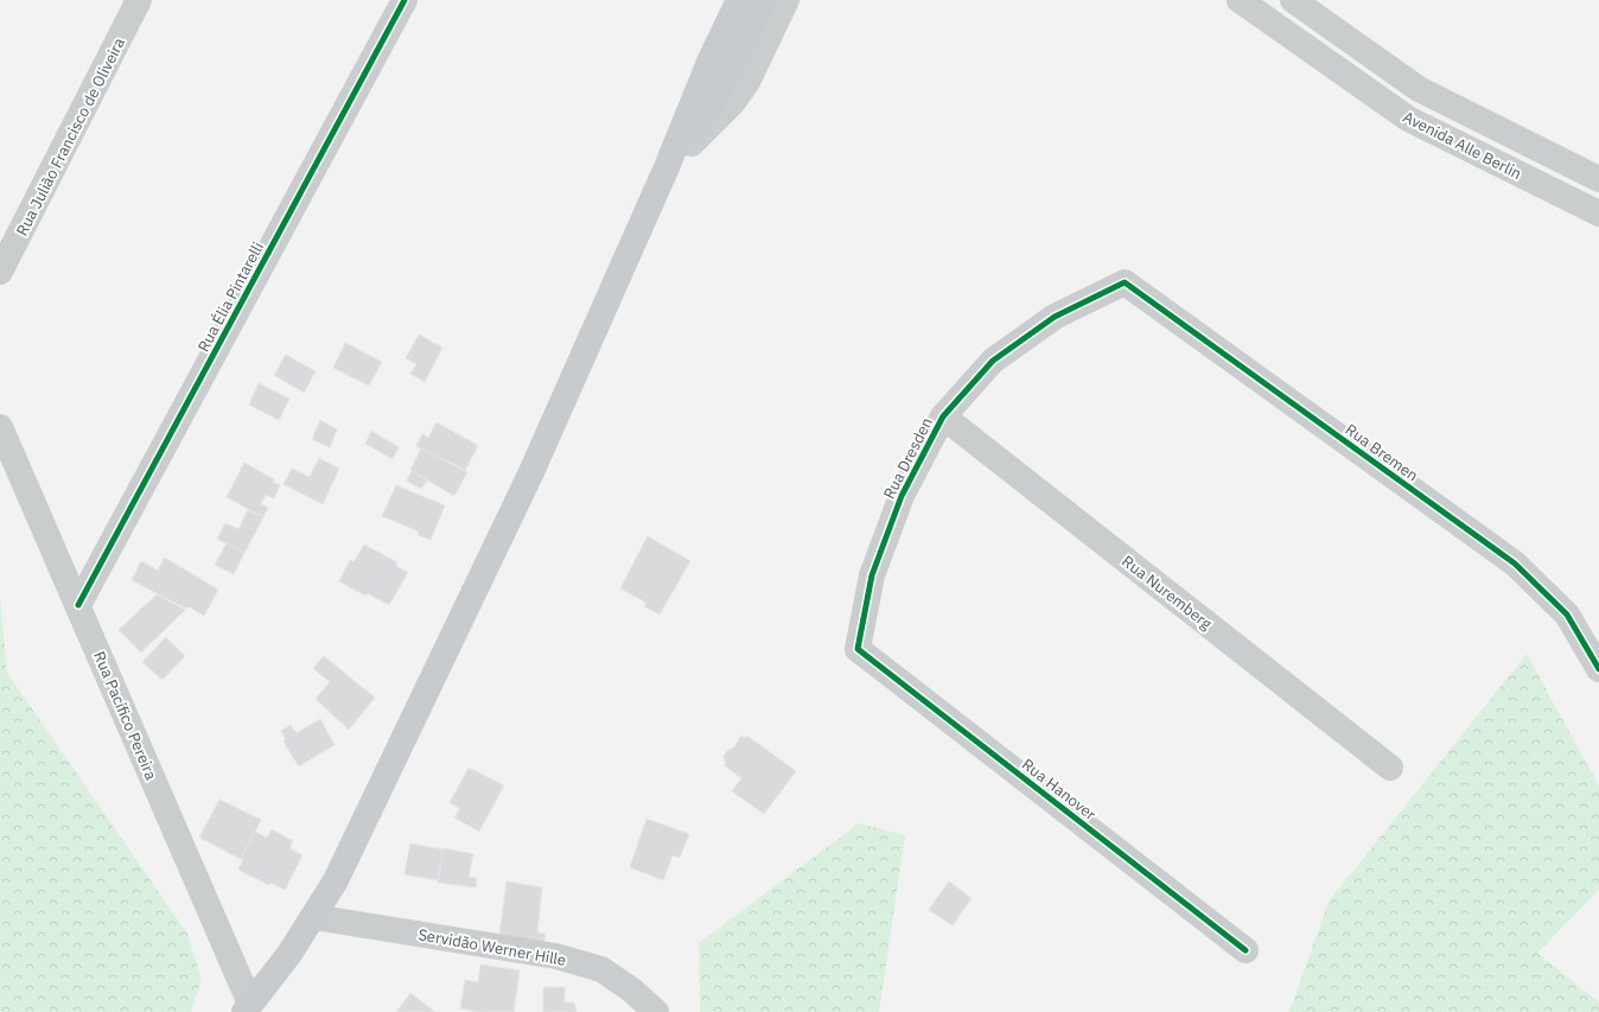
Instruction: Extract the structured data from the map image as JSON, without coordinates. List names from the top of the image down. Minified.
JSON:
{"streets":{"street":["Rua Julião Francisco de Oliveira","Avenida Alle Berlin","Rua Élia Pintarelli","Rua Bremen","Rua Dresden","Rua Nuremberg","Rua Pacífico Pereira","Rua Hanover","Servidão Werner Hille"]},"crossings":[["Rua Élia Pintarelli","Rua Pacífico Pereira"],["Rua Bremen","Rua Dresden"],["Rua Dresden","Rua Nuremberg"],["Rua Dresden","Rua Hanover"]]}
